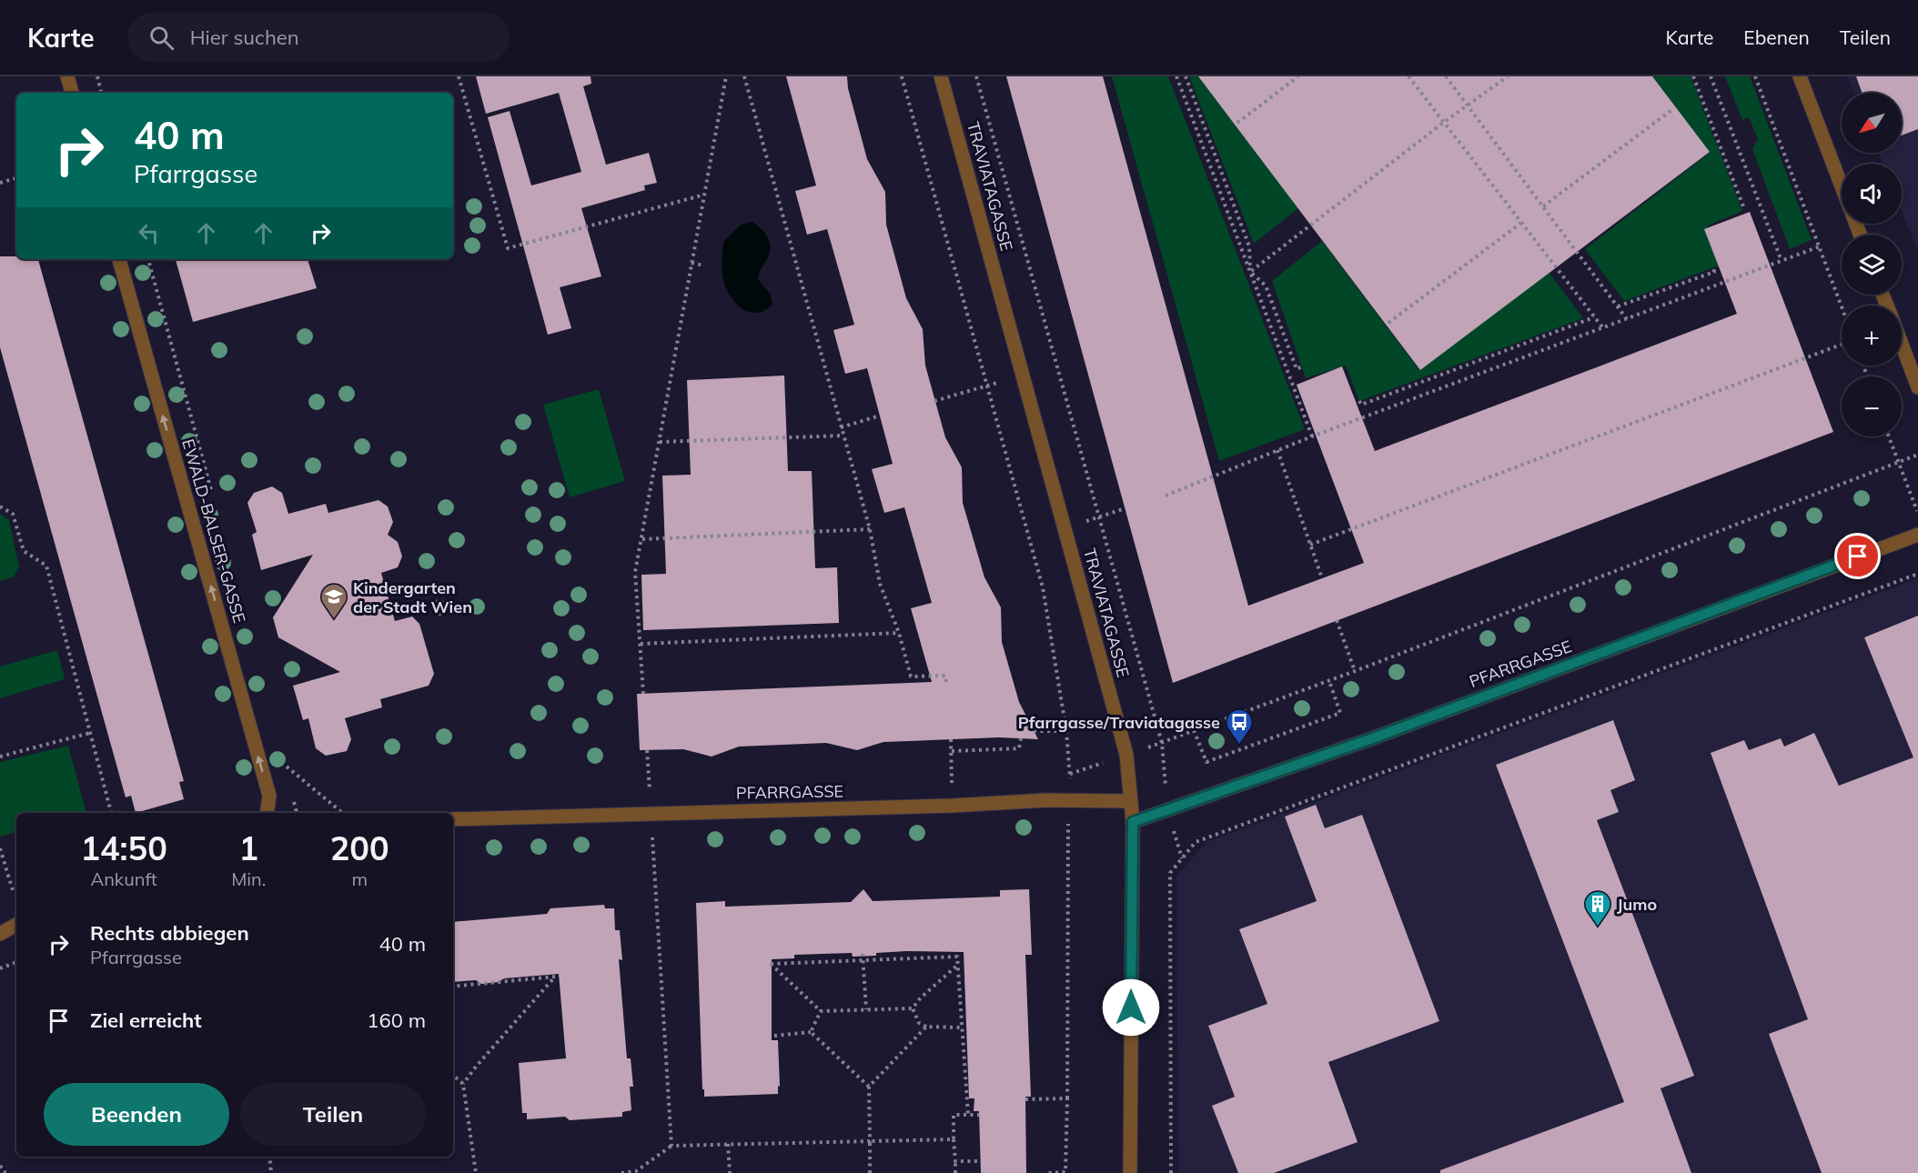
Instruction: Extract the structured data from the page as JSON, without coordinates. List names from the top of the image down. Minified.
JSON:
{"streets":{"street":["TRAVIATAGASSE","EWALD-BALSER-GASSE","PFARRGASSE"]},"crossings":[["TRAVIATAGASSE","PFARRGASSE"]],"one_way":["EWALD-BALSER-GASSE"],"places":{"school or university":["Kindergarten der Stadt Wien"],"bus stop":["Pfarrgasse/Traviatagasse"],"building":["Jumo"]},"north":"bottom left","page":{"header":"Karte","search":"Hier suchen","nav":["Karte","Ebenen","Teilen"],"map_buttons":["+","−"],"turn":["40 m","Pfarrgasse"],"eta":["14:50","Ankunft","1","Min.","200","m"],"list":[{"name":"Rechts abbiegen","note":"Pfarrgasse","value":"40 m"},{"name":"Ziel erreicht","value":"160 m"}],"buttons":["Beenden","Teilen"]}}
